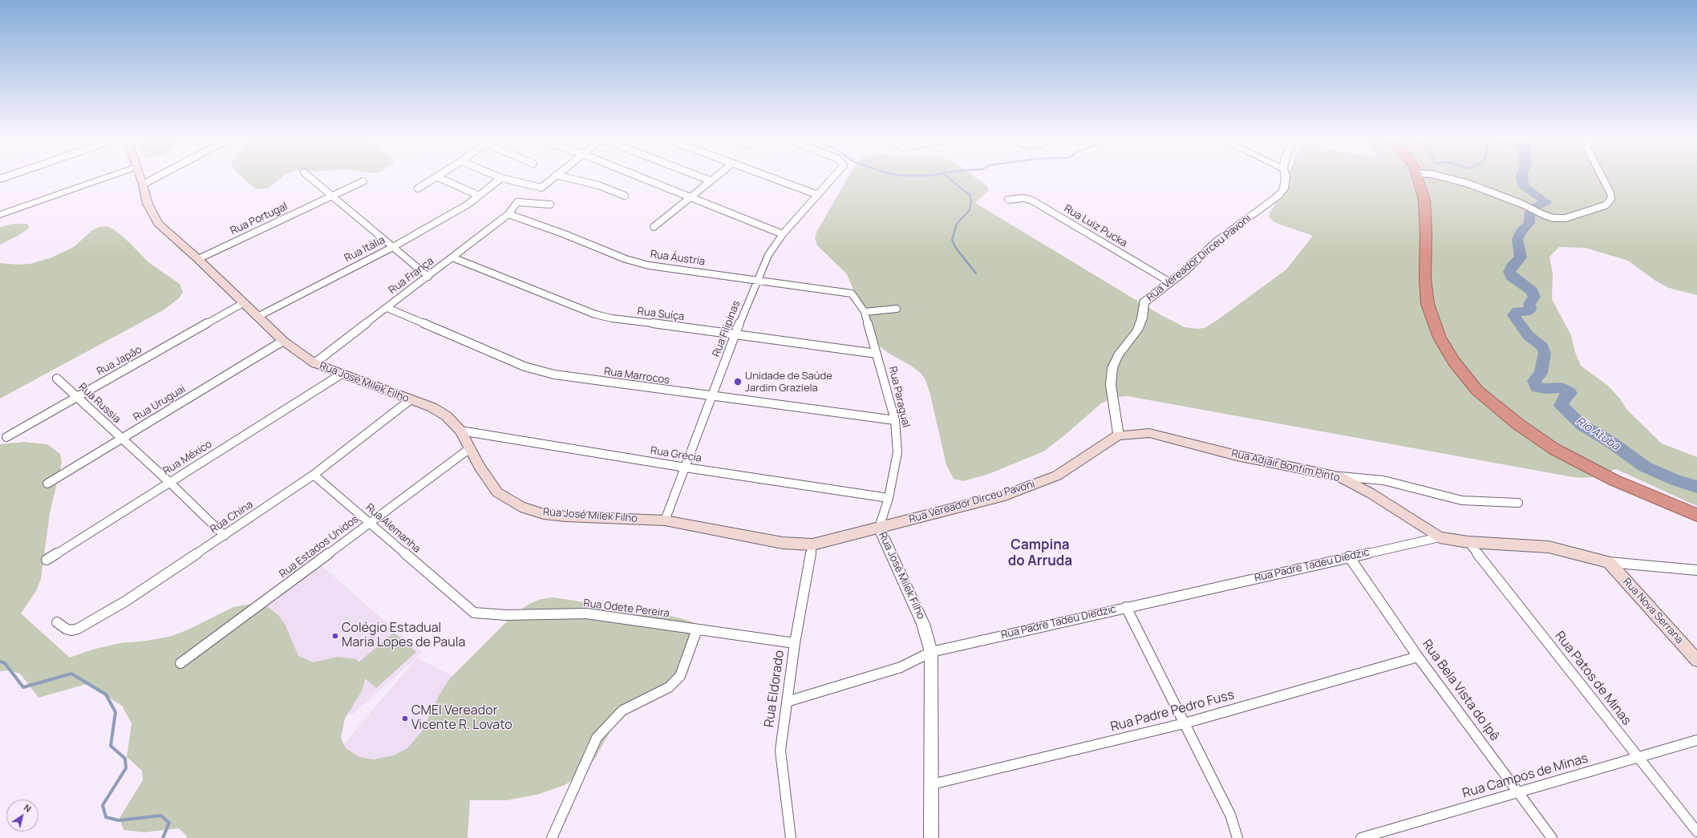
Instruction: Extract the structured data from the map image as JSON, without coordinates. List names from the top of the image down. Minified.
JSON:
{"streets":{"main road":["Rua Vereador Dirceu Pavoni","Rua José Milek Filho","Rua Adjair Bonfim Pinto","Rua Padre Tadeu Diedzic","Rua Nova Serrana"],"street":["Rua Portugal","Rua Luiz Pucka","Rua Itália","Rua Áustria","Rua França","Rua Suíça","Rua Filipinas","Rua Japão","Rua Marrocos","Rua Paragual","Rua Russia","Rua Uruguai","Rua Grécia","Rua México","Rua China","Rua Alemanha","Rua Estados Unidos","Rua Odete Pereira","Rua Patos de Minas","Rua Eldorado","Rua Bela Vista do Ipê","Rua Padre Pedro Fuss","Rua Campos de Minas"]},"crossings":[["Rua Portugal","Rua José Milek Filho"],["Rua Luiz Pucka","Rua Vereador Dirceu Pavoni"],["Rua Itália","Rua José Milek Filho"],["Rua Áustria","Rua França"],["Rua Áustria","Rua Filipinas"],["Rua Áustria","Rua Paragual"],["Rua Vereador Dirceu Pavoni","Rua José Milek Filho"],["Rua Vereador Dirceu Pavoni","Rua Paragual"],["Rua Vereador Dirceu Pavoni","Rua Adjair Bonfim Pinto"],["Rua França","Rua Suíça"],["Rua França","Rua Marrocos"],["Rua França","Rua José Milek Filho"],["Rua Suíça","Rua Filipinas"],["Rua Suíça","Rua Paragual"],["Rua Filipinas","Rua Marrocos"],["Rua Filipinas","Rua José Milek Filho"],["Rua Filipinas","Rua Grécia"],["Rua Japão","Rua José Milek Filho"],["Rua Japão","Rua Russia"],["Rua Marrocos","Rua Paragual"],["Rua José Milek Filho","Rua Paragual"],["Rua José Milek Filho","Rua Uruguai"],["Rua José Milek Filho","Rua Grécia"],["Rua José Milek Filho","Rua México"],["Rua José Milek Filho","Rua China"],["Rua José Milek Filho","Rua Estados Unidos"],["Rua José Milek Filho","Rua Padre Tadeu Diedzic"],["Rua José Milek Filho","Rua Eldorado"],["Rua José Milek Filho","Rua Padre Pedro Fuss"],["Rua Paragual","Rua Grécia"],["Rua Russia","Rua Uruguai"],["Rua Russia","Rua México"],["Rua Russia","Rua China"],["Rua Adjair Bonfim Pinto","Rua Padre Tadeu Diedzic"],["Rua China","Rua Alemanha"],["Rua Alemanha","Rua Estados Unidos"],["Rua Alemanha","Rua Odete Pereira"],["Rua Padre Tadeu Diedzic","Rua Nova Serrana"],["Rua Padre Tadeu Diedzic","Rua Patos de Minas"],["Rua Padre Tadeu Diedzic","Rua Eldorado"],["Rua Padre Tadeu Diedzic","Rua Bela Vista do Ipê"],["Rua Odete Pereira","Rua Eldorado"],["Rua Patos de Minas","Rua Campos de Minas"],["Rua Bela Vista do Ipê","Rua Padre Pedro Fuss"],["Rua Bela Vista do Ipê","Rua Campos de Minas"]],"districts":["Campina do Arruda"],"water":["Rio Atuba"],"places":["Unidade de Saúde Jardim Graziela","Colégio Estadual Maria Lopes de Paula","CMEI Vereador Vicente R. Lovato"],"north":"top right"}
